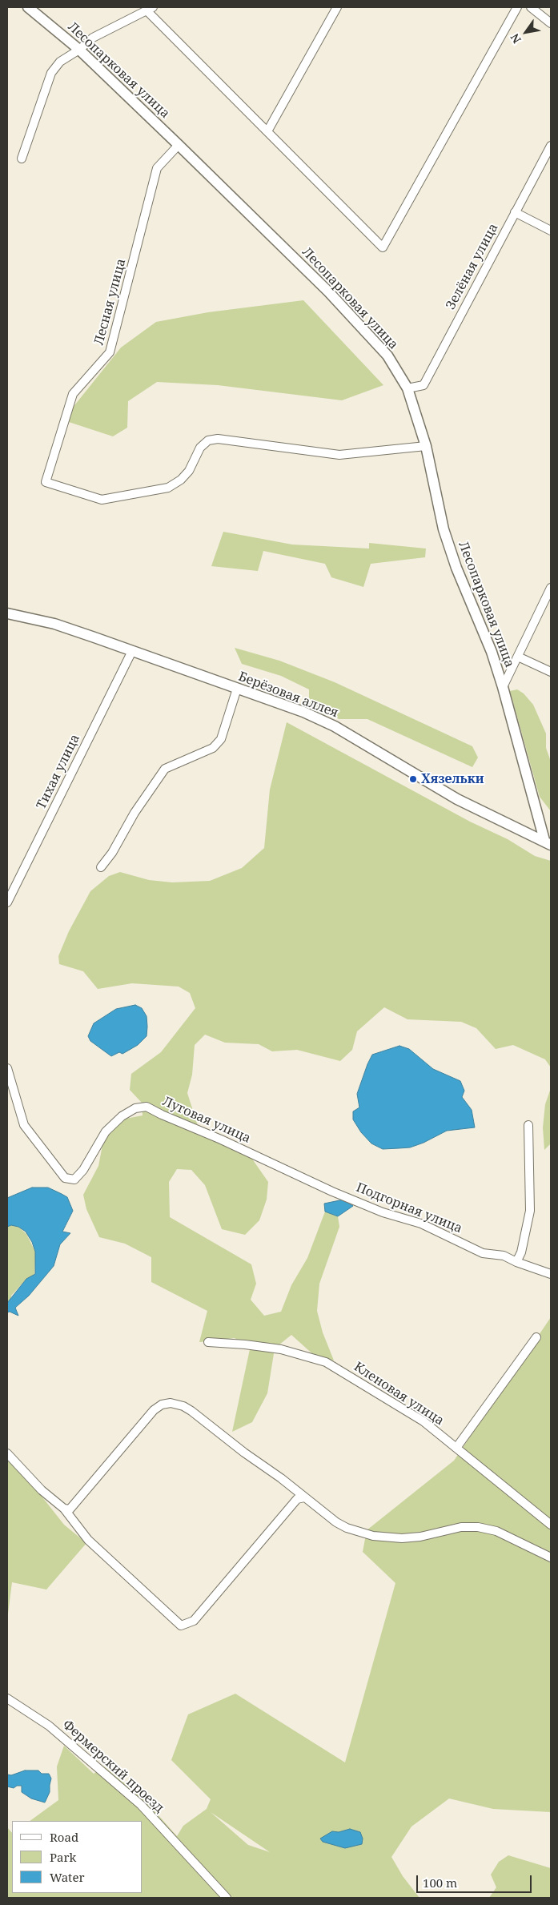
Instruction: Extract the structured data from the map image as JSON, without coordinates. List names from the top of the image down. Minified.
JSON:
{"streets":{"street":["Лесопарковая улица","Зелёная улица","Лесная улица","Берёзовая аллея","Тихая улица","Луговая улица","Подгорная улица","Кленовая улица","Фермерский проезд"]},"crossings":[["Лесопарковая улица","Зелёная улица"],["Лесопарковая улица","Лесная улица"],["Лесопарковая улица","Берёзовая аллея"],["Берёзовая аллея","Тихая улица"],["Луговая улица","Подгорная улица"]],"places":["Хязельки"],"legend":["Road","Park","Water"],"scale_bar":"100 m","north":"bottom left"}
